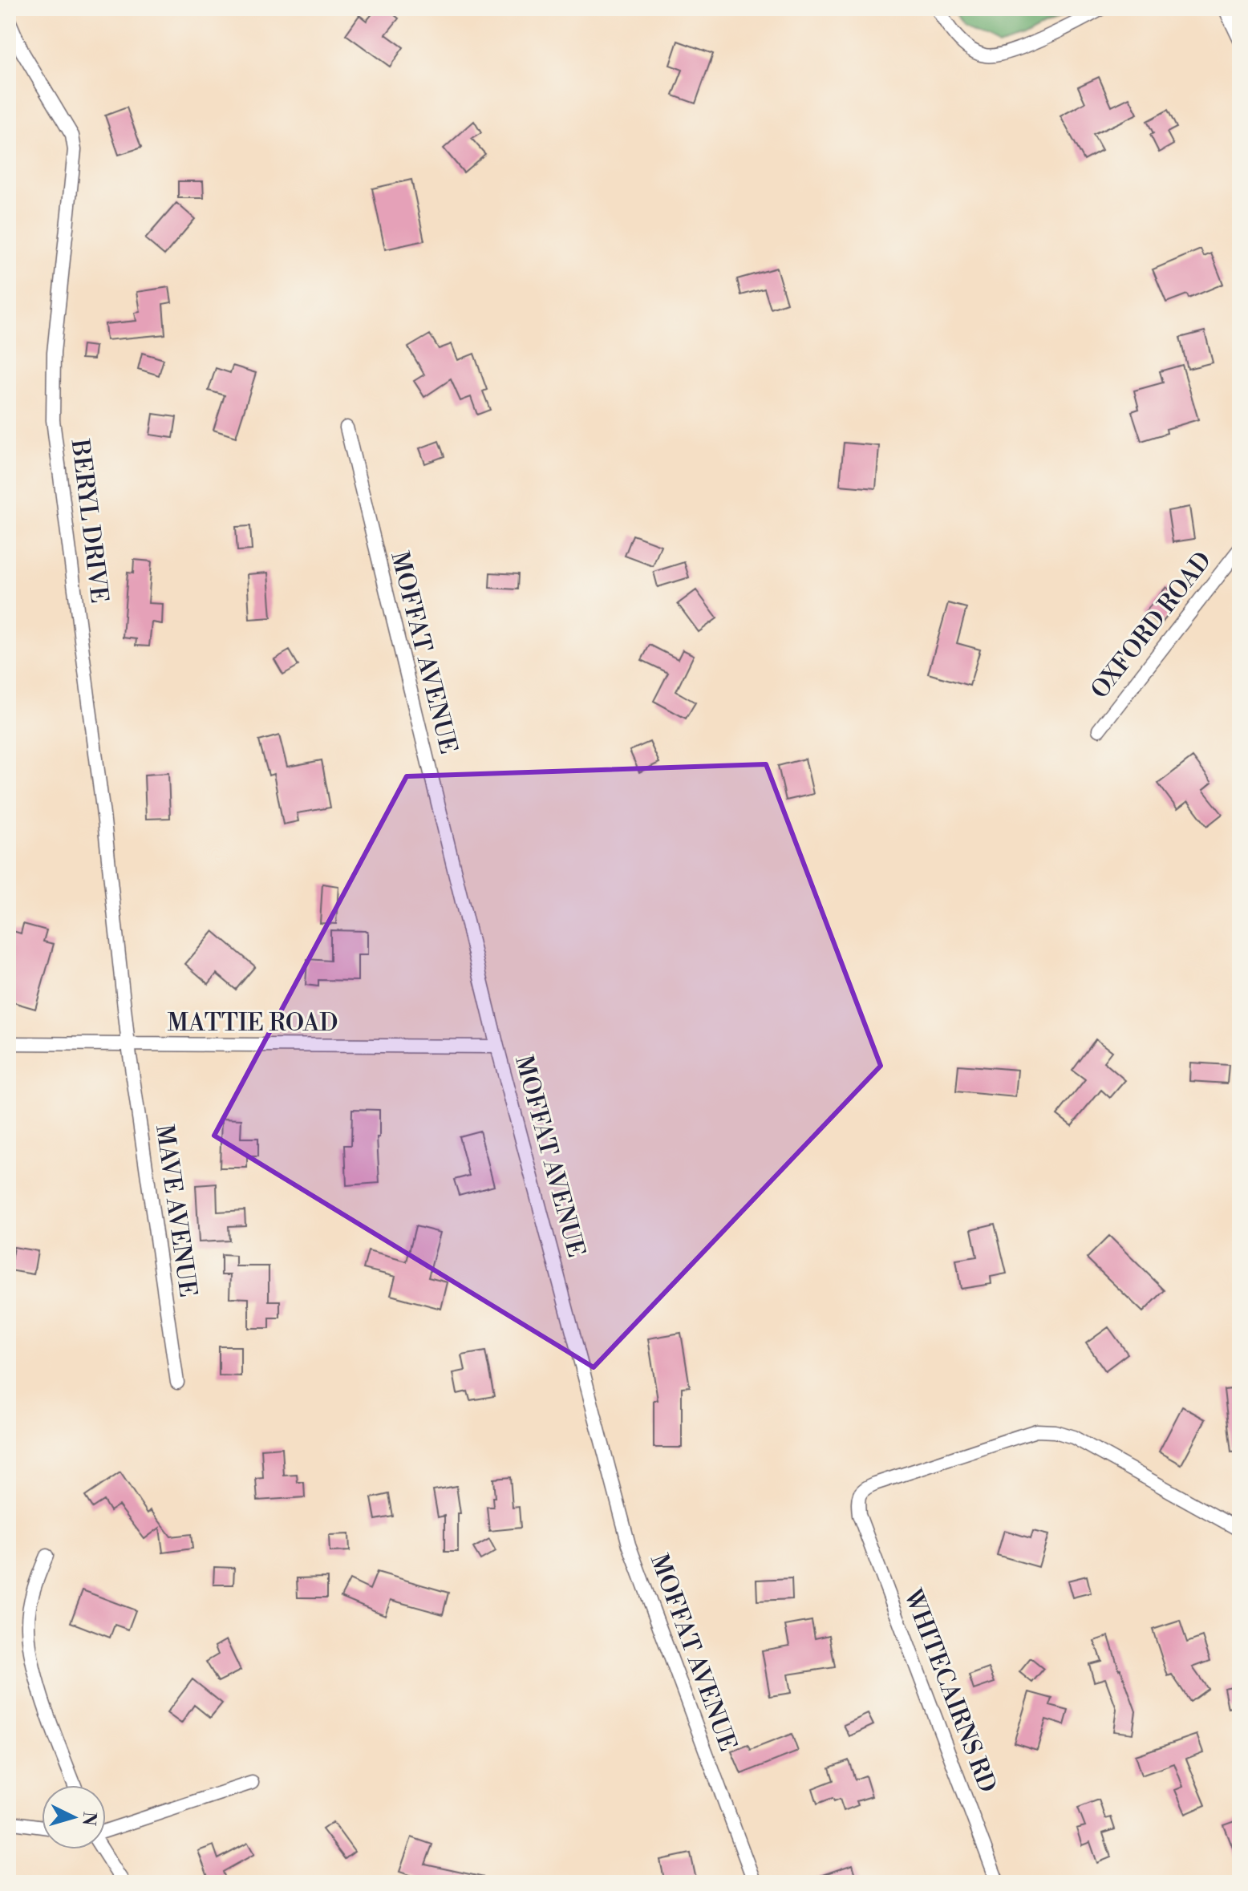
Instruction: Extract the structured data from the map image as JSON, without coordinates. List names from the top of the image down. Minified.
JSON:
{"streets":{"street":["BERYL DRIVE","OXFORD ROAD","MOFFAT AVENUE","MATTIE ROAD","MAVE AVENUE","WHITECAIRNS RD"]},"crossings":[["BERYL DRIVE","MATTIE ROAD"],["BERYL DRIVE","MAVE AVENUE"],["MOFFAT AVENUE","MATTIE ROAD"],["MATTIE ROAD","MAVE AVENUE"]],"north":"right"}
